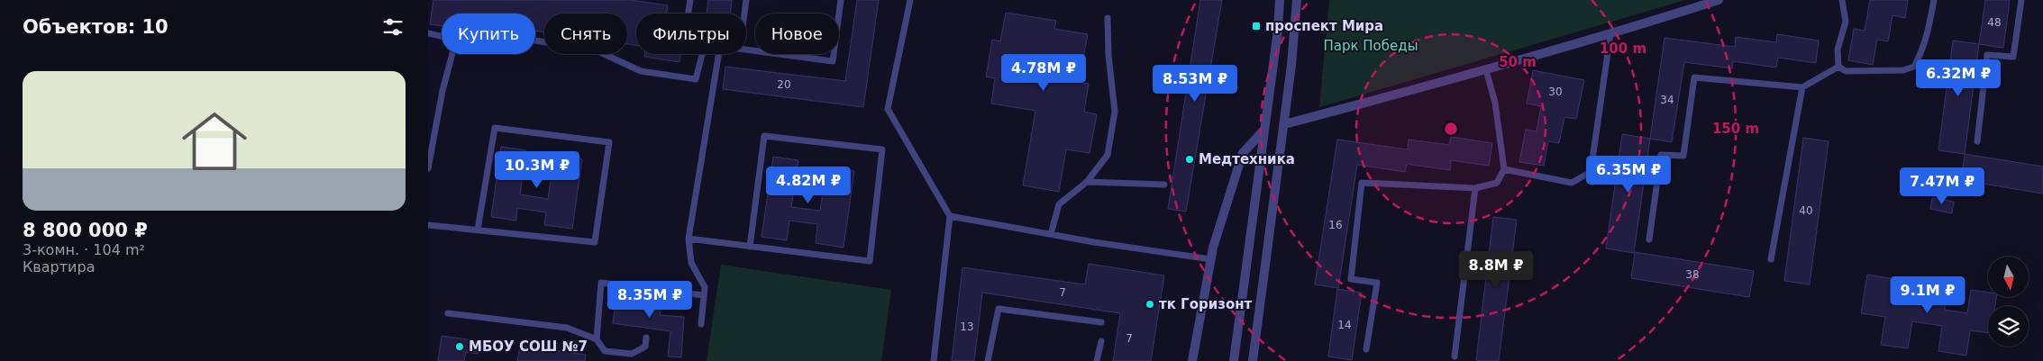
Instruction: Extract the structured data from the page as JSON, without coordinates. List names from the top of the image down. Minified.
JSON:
{"parks":["Парк Победы"],"places":{"transit":["проспект Мира"],"other":["Медтехника","тк Горизонт","МБОУ СОШ №7"]},"house_numbers":["48","20","30","34","40","16","38","7","14","13","7"],"north":"bottom","page":{"heading":"Объектов: 10","chip":["Купить","Снять","Фильтры","Новое"],"list":[{"name":"8 800 000 ₽","note":"3-комн. · 104 m² · Квартира"}],"price":["4.78M ₽","6.32M ₽","8.53M ₽","10.3M ₽","6.35M ₽","4.82M ₽","7.47M ₽","8.8M ₽","9.1M ₽","8.35M ₽"]},"rings":["100 m","50 m","150 m"]}
